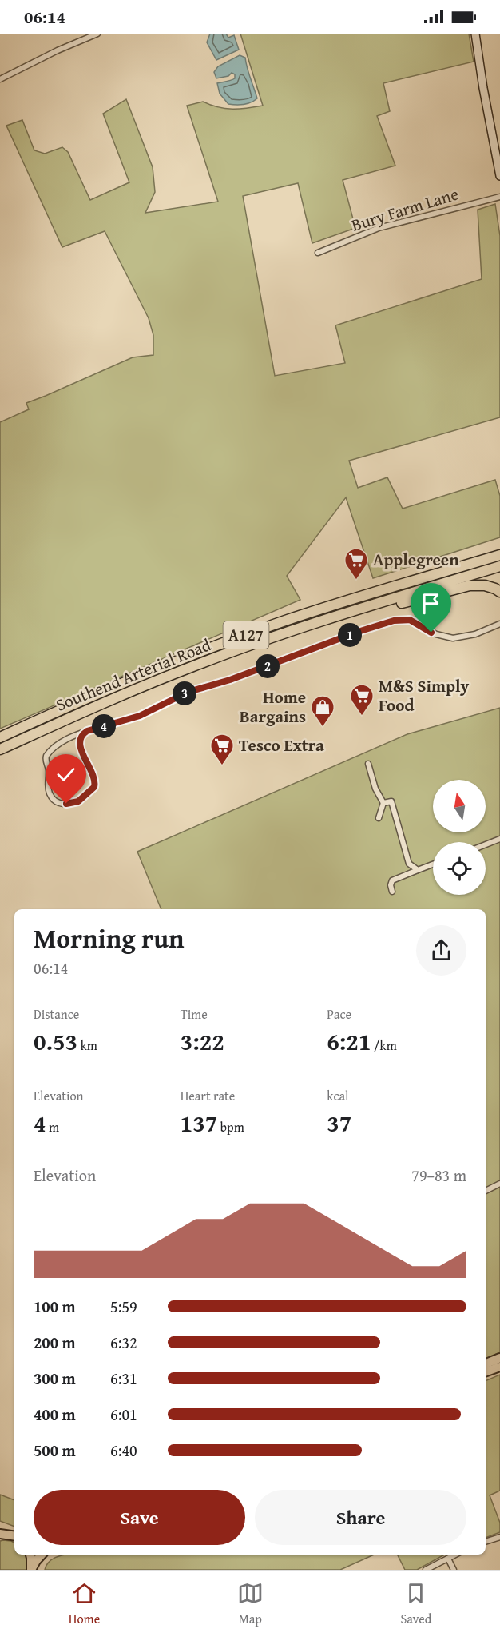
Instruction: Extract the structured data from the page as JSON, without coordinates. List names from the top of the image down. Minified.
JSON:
{"streets":{"highway":["A127","Southend Arterial Road"],"street":["Bury Farm Lane"]},"crossings":[["A127","Southend Arterial Road"]],"places":{"supermarket":["Applegreen","M&S Simply Food","Tesco Extra"],"shop":["Home Bargains"]},"north":"top","page":{"status":"06:14","pins":["1","2","3","4"],"heading":["Morning run","06:14"],"stats":[["Distance","0.53 km"],["Time","3:22"],["Pace","6:21 /km"],["Elevation","4 m"],["Heart rate","137 bpm"],["kcal","37"]],"chart":["Elevation","79–83 m"],"list":[{"name":"100 m","note":"5:59"},{"name":"200 m","note":"6:32"},{"name":"300 m","note":"6:31"},{"name":"400 m","note":"6:01"},{"name":"500 m","note":"6:40"}],"buttons":["Save","Share"],"tabs":["Home","Map","Saved"]}}
